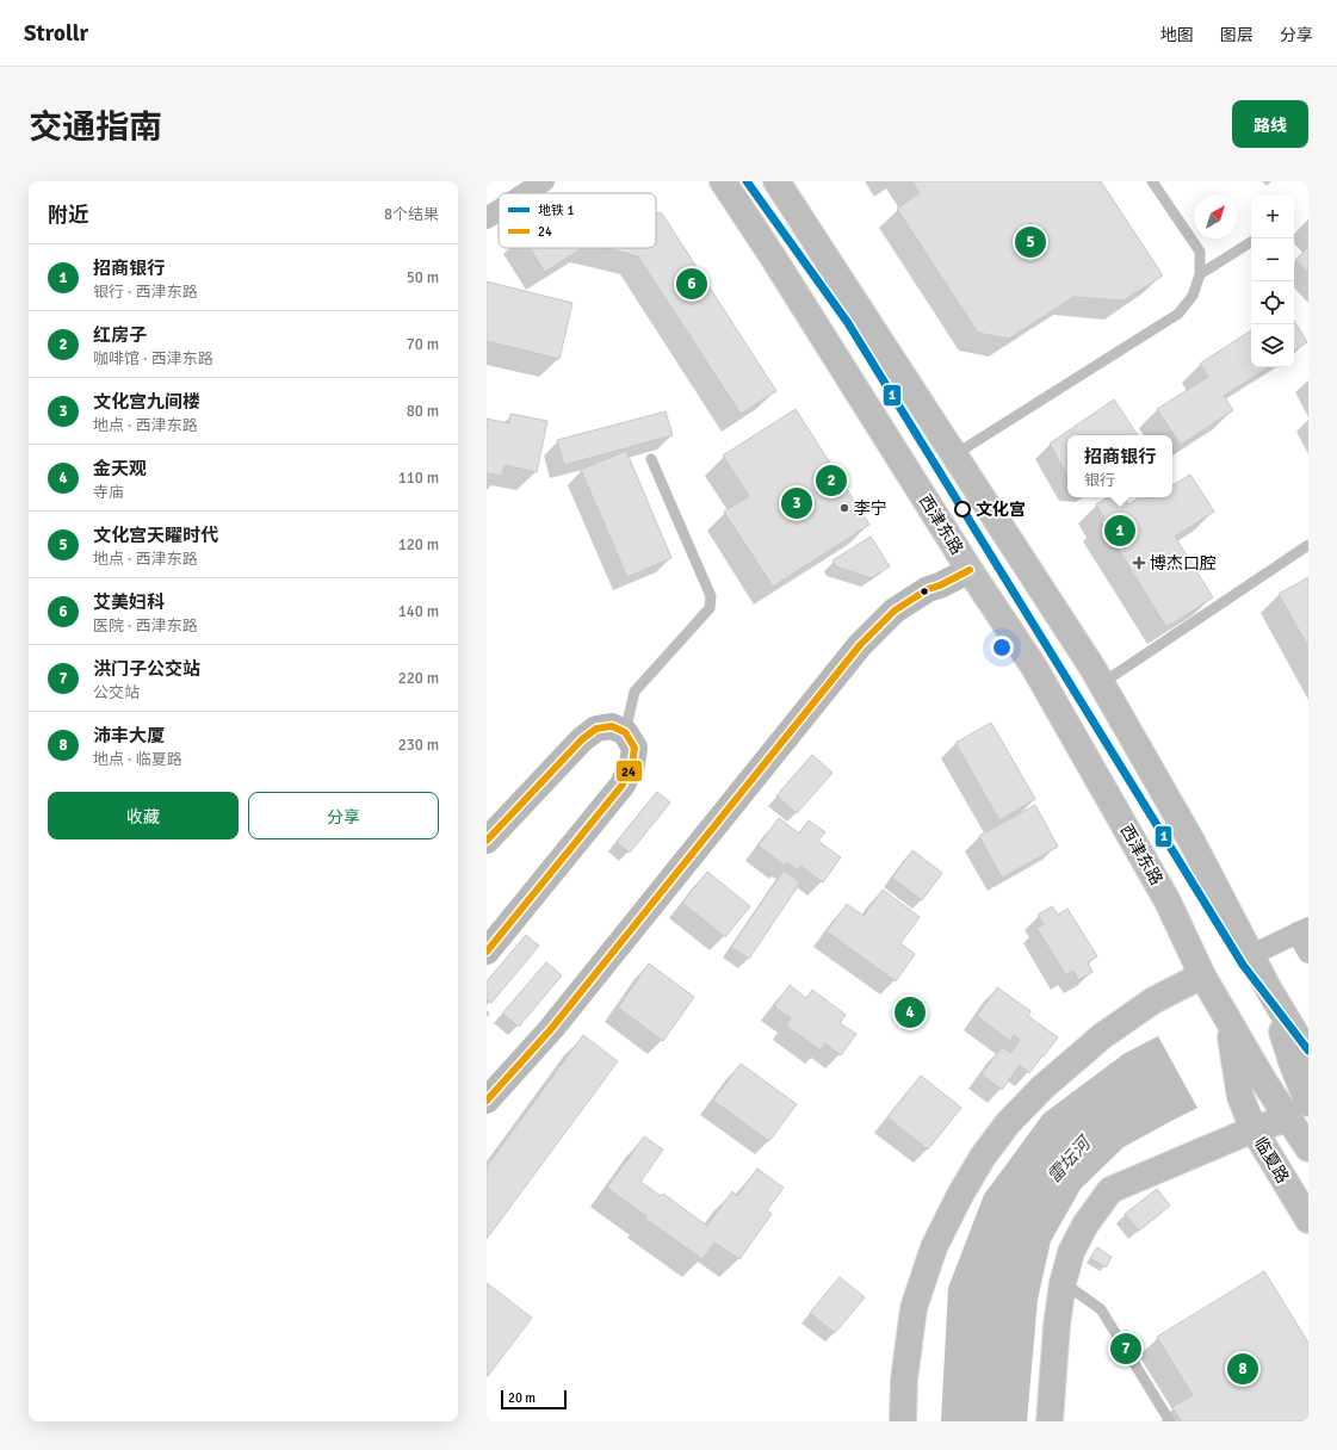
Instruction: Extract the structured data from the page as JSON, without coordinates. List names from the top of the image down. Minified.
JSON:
{"streets":{"main road":["西津东路","临夏路"]},"crossings":[["西津东路","临夏路"]],"water":["雷坛河"],"places":{"other":["李宁","文化宫"],"health":["博杰口腔"]},"lines":["metro line 1","transit line 24"],"legend":["地铁 1","24"],"scale_bar":"20 m","north":"top right","page":{"header":"Strollr","nav":["地图","图层","分享"],"title":"交通指南","buttons":["路线",["收藏","分享"]],"heading":["附近","8个结果"],"map_buttons":["+","−"],"pins":["5","6","2","3","1","4","7","8"],"list":[{"mark":"1","name":"招商银行","note":"银行 · 西津东路","value":"50 m"},{"mark":"2","name":"红房子","note":"咖啡馆 · 西津东路","value":"70 m"},{"mark":"3","name":"文化宫九间楼","note":"地点 · 西津东路","value":"80 m"},{"mark":"4","name":"金天观","note":"寺庙","value":"110 m"},{"mark":"5","name":"文化宫天矅时代","note":"地点 · 西津东路","value":"120 m"},{"mark":"6","name":"艾美妇科","note":"医院 · 西津东路","value":"140 m"},{"mark":"7","name":"洪门子公交站","note":"公交站","value":"220 m"},{"mark":"8","name":"沛丰大厦","note":"地点 · 临夏路","value":"230 m"}],"popup":["招商银行","银行"],"scale":"20 m"}}
